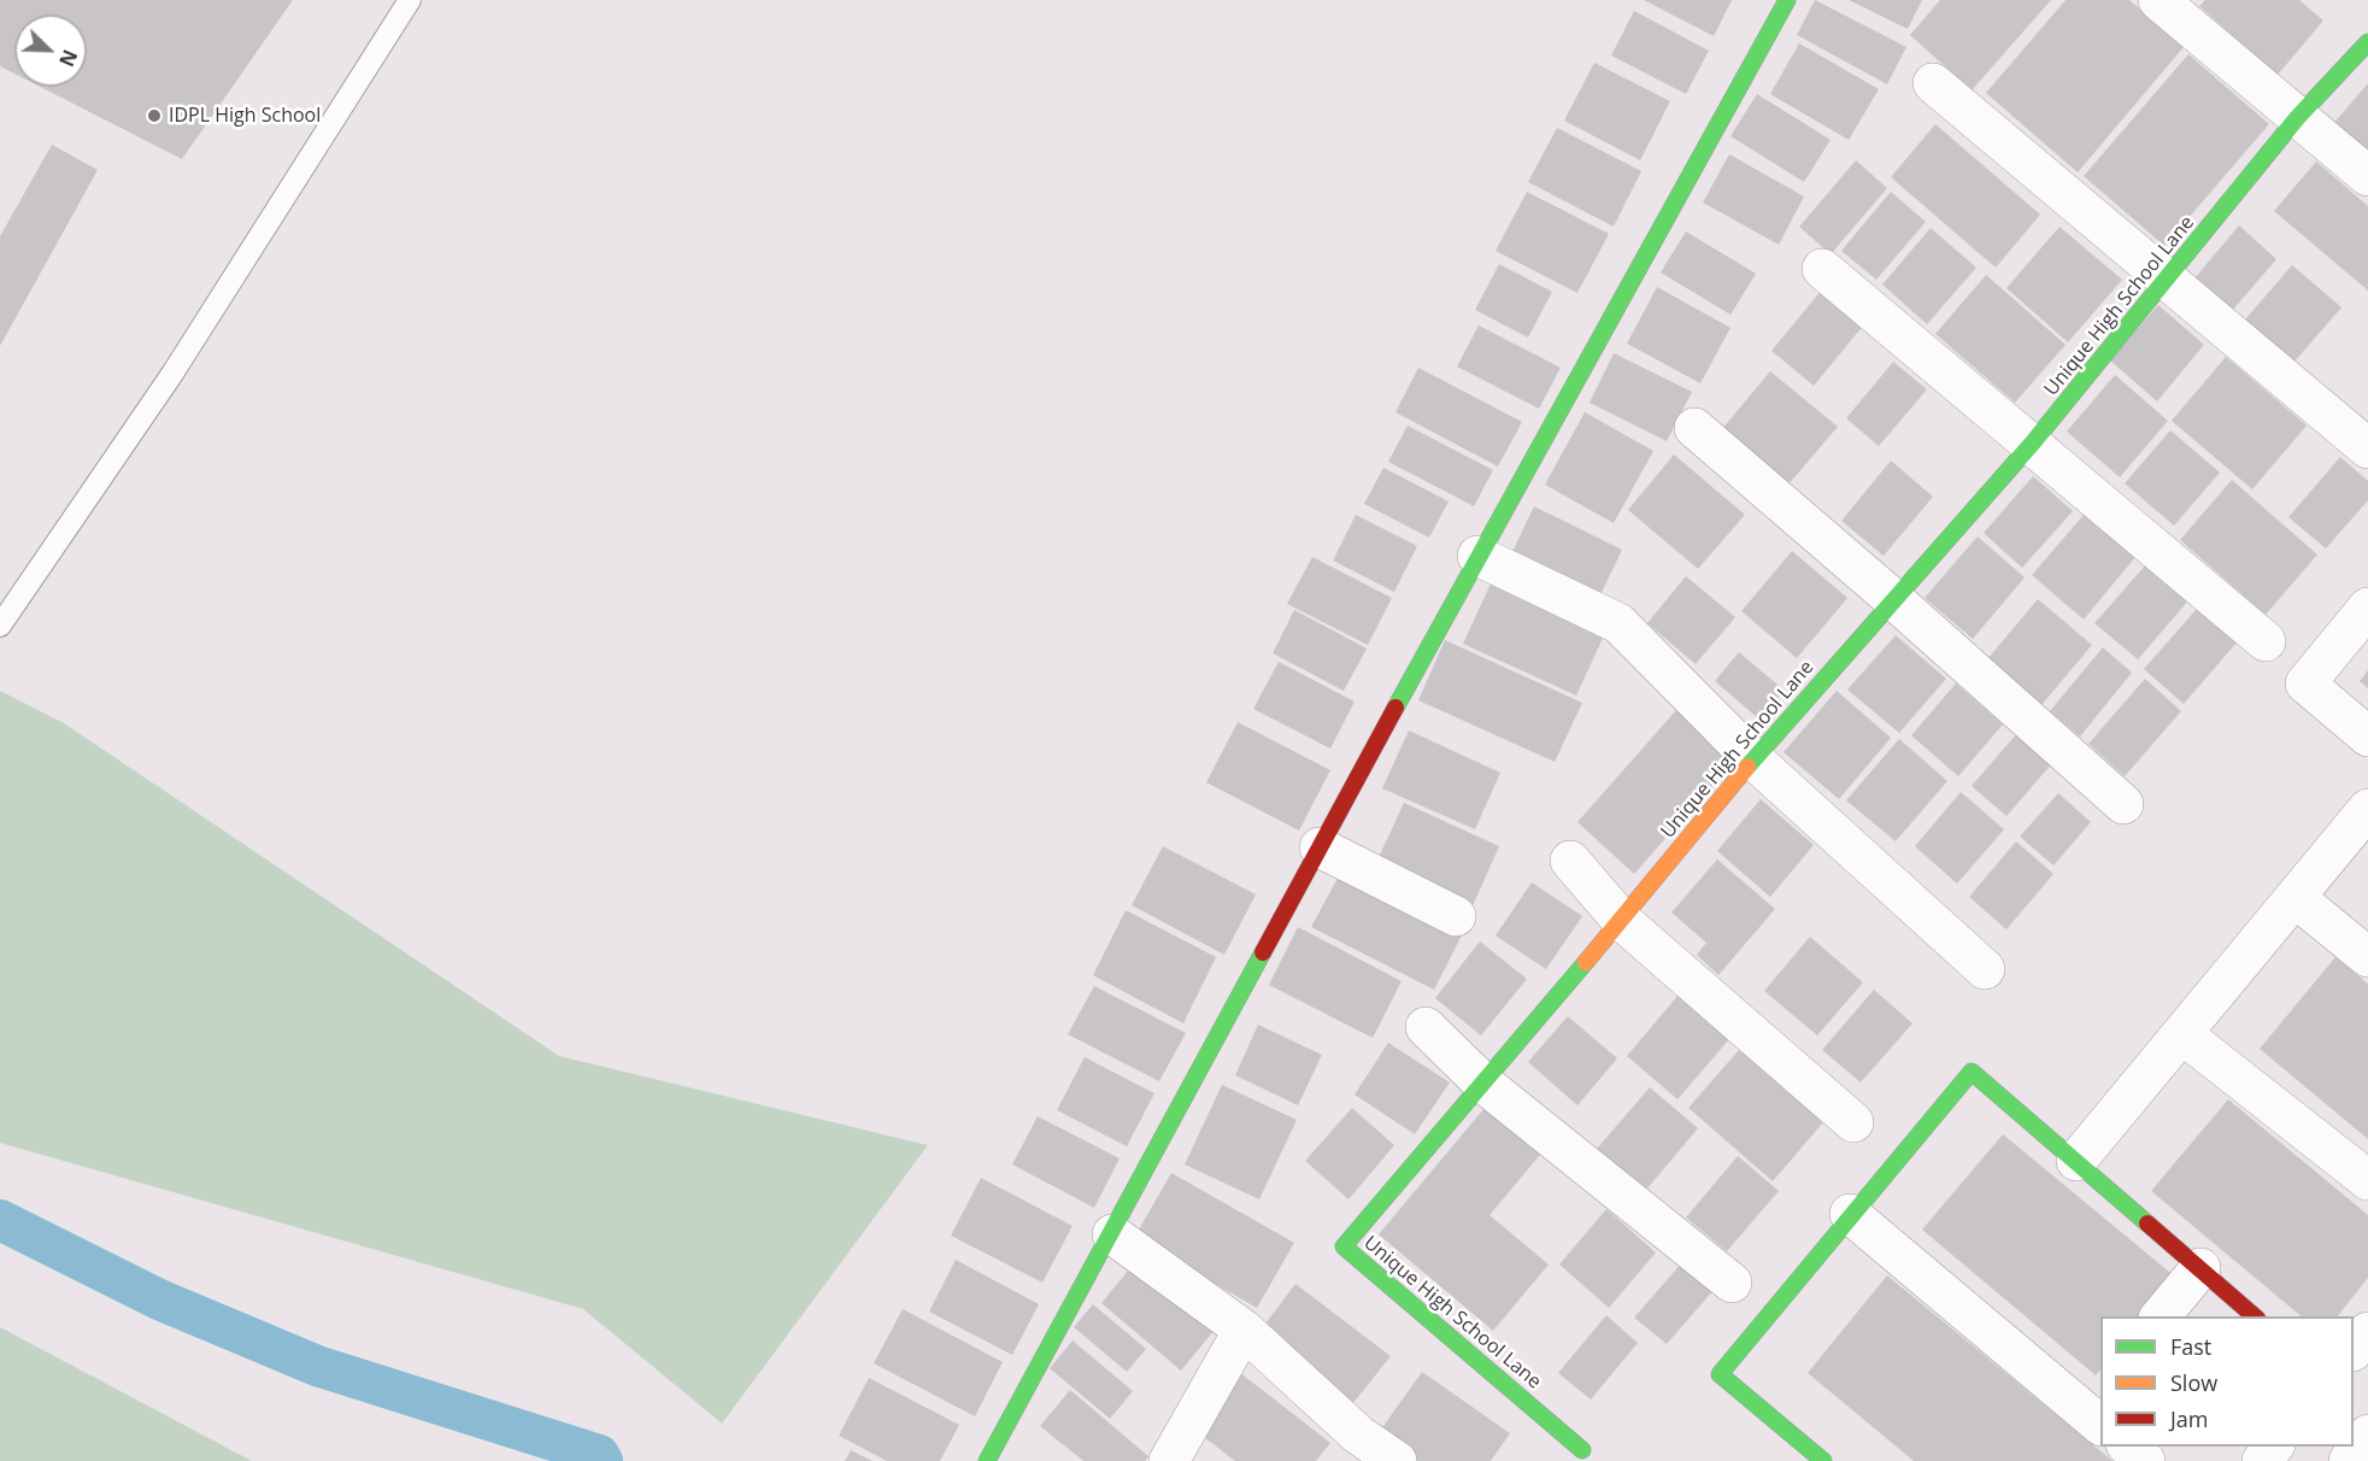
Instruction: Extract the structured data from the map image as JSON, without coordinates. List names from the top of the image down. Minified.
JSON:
{"streets":{"street":["Unique High School Lane"]},"places":["IDPL High School"],"legend":["Fast","Slow","Jam"],"north":"bottom right"}
